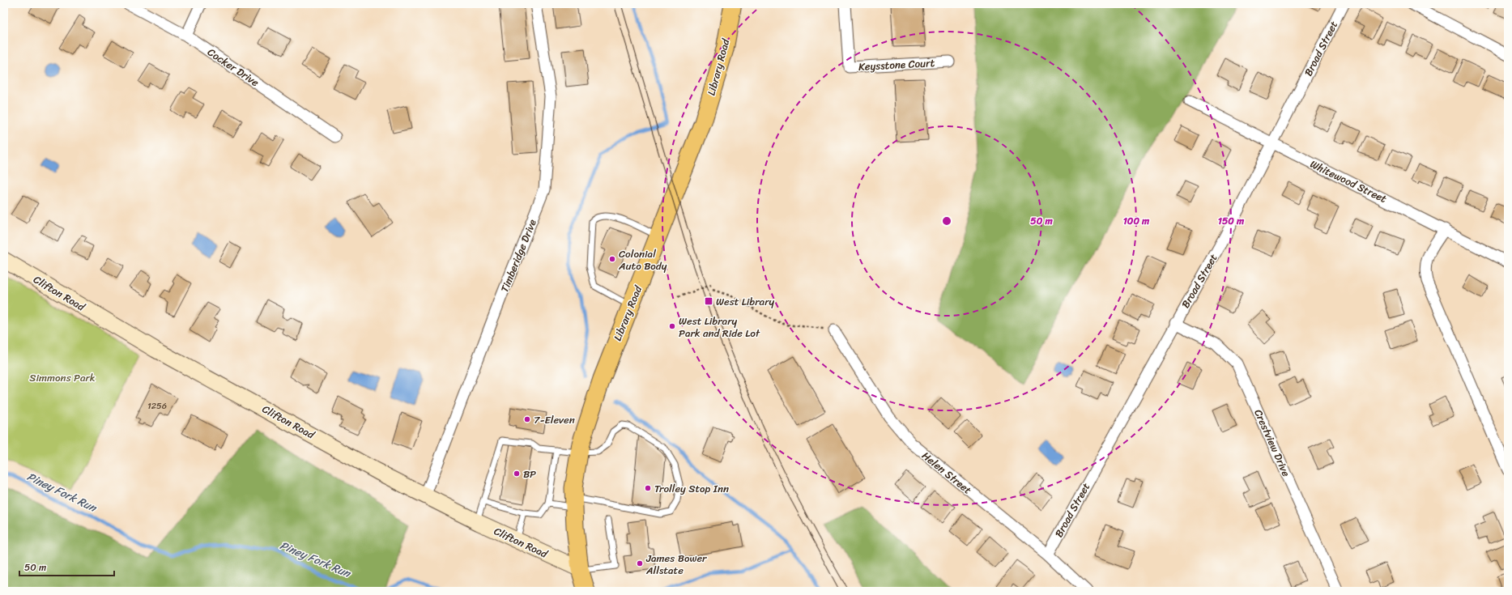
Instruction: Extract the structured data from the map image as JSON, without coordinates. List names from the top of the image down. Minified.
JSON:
{"streets":{"main road":["Library Road","Clifton Road"],"street":["Broad Street","Keysstone Court","Cocker Drive","Whitewood Street","Timberidge Drive","Crestview Drive","Helen Street"]},"crossings":[["Broad Street","Whitewood Street"],["Broad Street","Crestview Drive"],["Broad Street","Helen Street"],["Library Road","Clifton Road"],["Timberidge Drive","Clifton Road"]],"water":["Piney Fork Run"],"parks":["Simmons Park"],"places":{"other":["Colonial Auto Body","West Library Park and Ride Lot","7-Eleven","BP","Trolley Stop Inn","James Bower Allstate"],"transit":["West Library"]},"house_numbers":["1256"],"scale_bar":"50 m","rings":["50 m","100 m","150 m"]}
